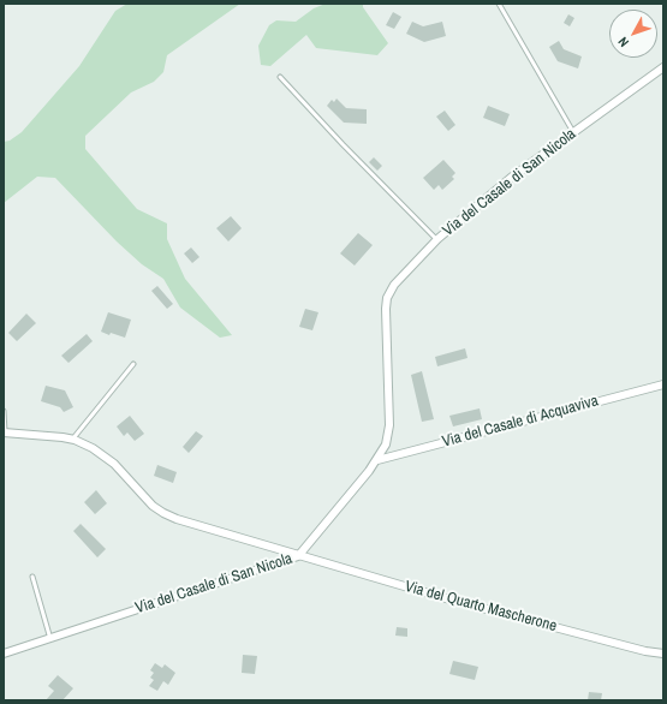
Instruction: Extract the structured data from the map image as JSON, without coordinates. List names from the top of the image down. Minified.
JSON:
{"streets":{"street":["Via del Casale di San Nicola","Via del Casale di Acquaviva","Via del Quarto Mascherone"]},"crossings":[["Via del Casale di San Nicola","Via del Casale di Acquaviva"],["Via del Casale di San Nicola","Via del Quarto Mascherone"]],"north":"bottom left"}
